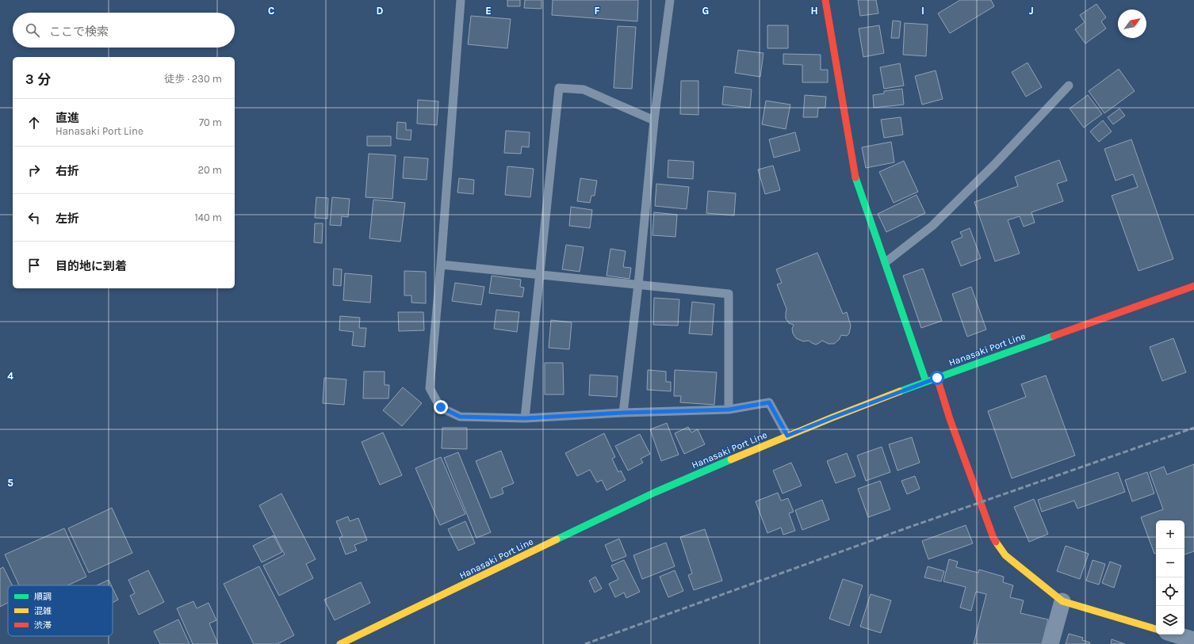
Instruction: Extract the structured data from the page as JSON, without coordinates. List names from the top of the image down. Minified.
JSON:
{"streets":{"main road":["Hanasaki Port Line"]},"legend":["順調","混雑","渋滞"],"north":"top right","page":{"search":"ここで検索","heading":["3 分","徒歩 · 230 m"],"list":[["直進","Hanasaki Port Line","70 m"],["右折","20 m"],["左折","140 m"],"目的地に到着"],"map_buttons":["+","−"]},"grid":{"columns":["C","D","E","F","G","H","I","J"],"rows":["4","5"]}}
